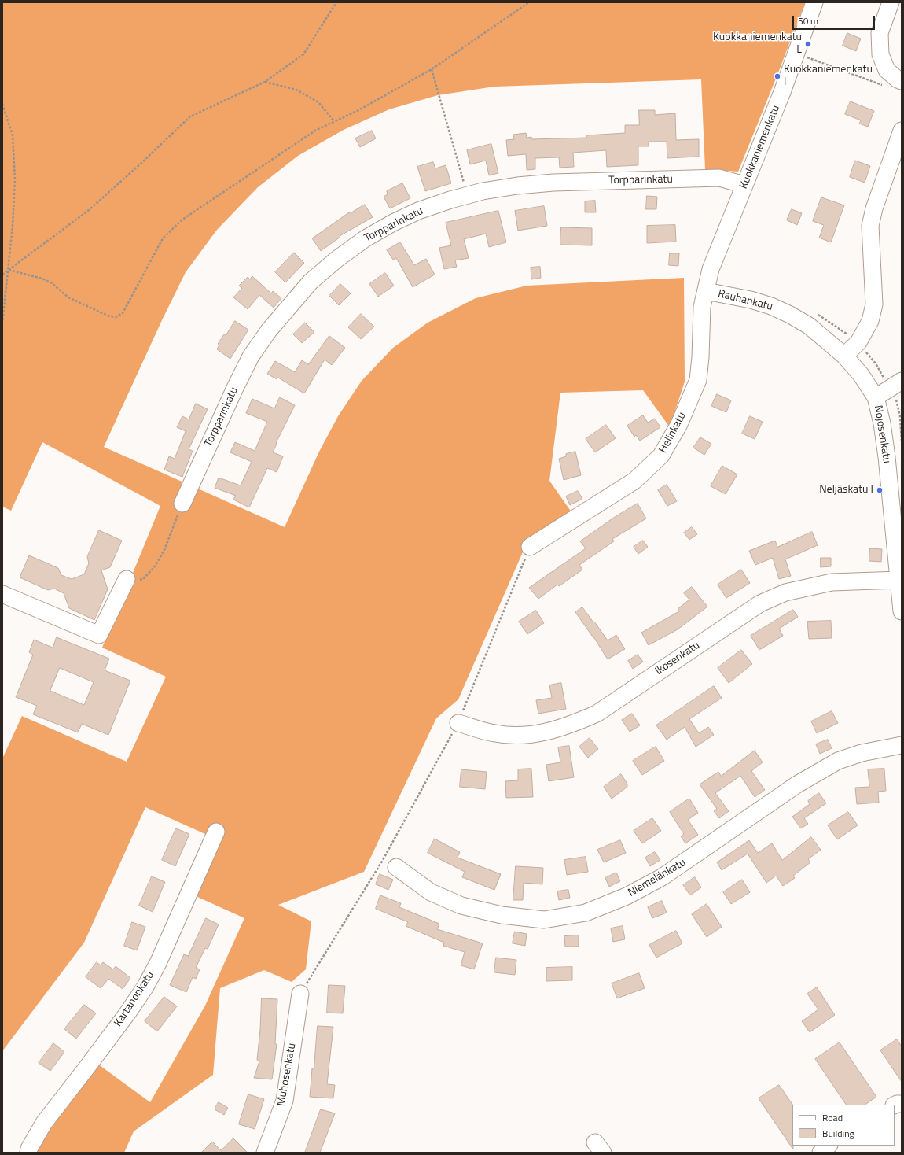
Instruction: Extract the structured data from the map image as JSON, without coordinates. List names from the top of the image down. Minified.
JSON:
{"streets":{"street":["Kuokkaniemenkatu","Torpparinkatu","Rauhankatu","Helinkatu","Nojosenkatu","Ikosenkatu","Niemelänkatu","Kartanonkatu","Muhosenkatu"]},"crossings":[["Kuokkaniemenkatu","Torpparinkatu"],["Kuokkaniemenkatu","Rauhankatu"],["Kuokkaniemenkatu","Helinkatu"],["Rauhankatu","Helinkatu"],["Rauhankatu","Nojosenkatu"],["Nojosenkatu","Ikosenkatu"]],"places":["Kuokkaniemenkatu L","Kuokkaniemenkatu I","Neljäskatu I"],"legend":["Road","Building"],"scale_bar":"50 m"}
